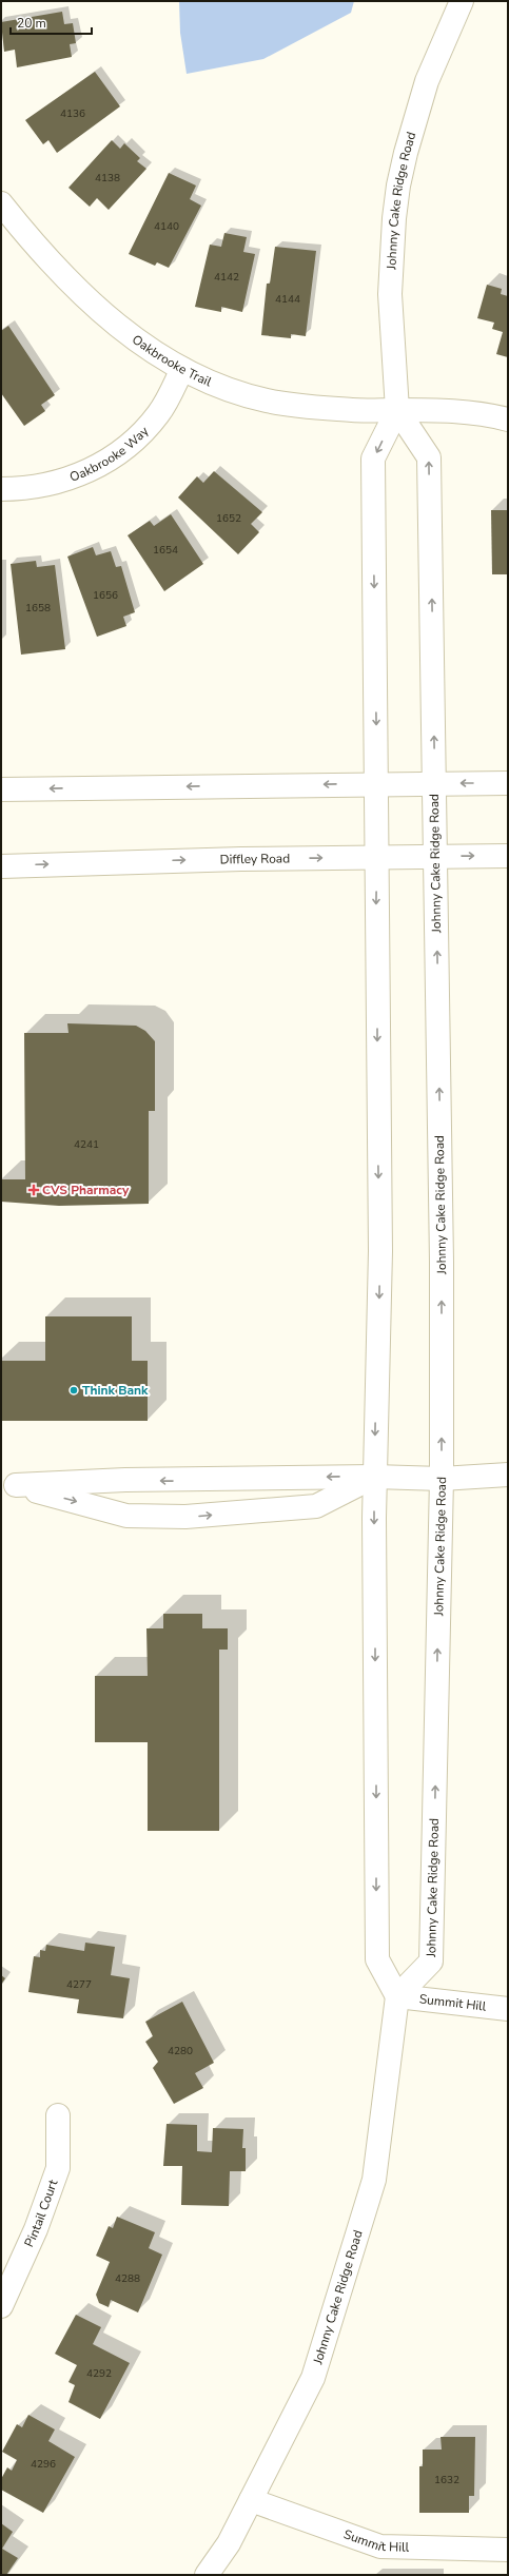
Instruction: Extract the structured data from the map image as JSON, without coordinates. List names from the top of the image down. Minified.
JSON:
{"streets":{"street":["Johnny Cake Ridge Road","Oakbrooke Trail","Oakbrooke Way","Diffley Road","Summit Hill","Pintail Court"]},"crossings":[["Johnny Cake Ridge Road","Oakbrooke Trail"],["Johnny Cake Ridge Road","Diffley Road"],["Johnny Cake Ridge Road","Summit Hill"],["Oakbrooke Trail","Oakbrooke Way"]],"places":{"health":["CVS Pharmacy"],"other":["Think Bank"]},"house_numbers":["4136","4138","4140","4142","4144","1652","1654","1656","1658","4241","4277","4280","4288","4292","4296","1632"],"scale_bar":"20 m"}
